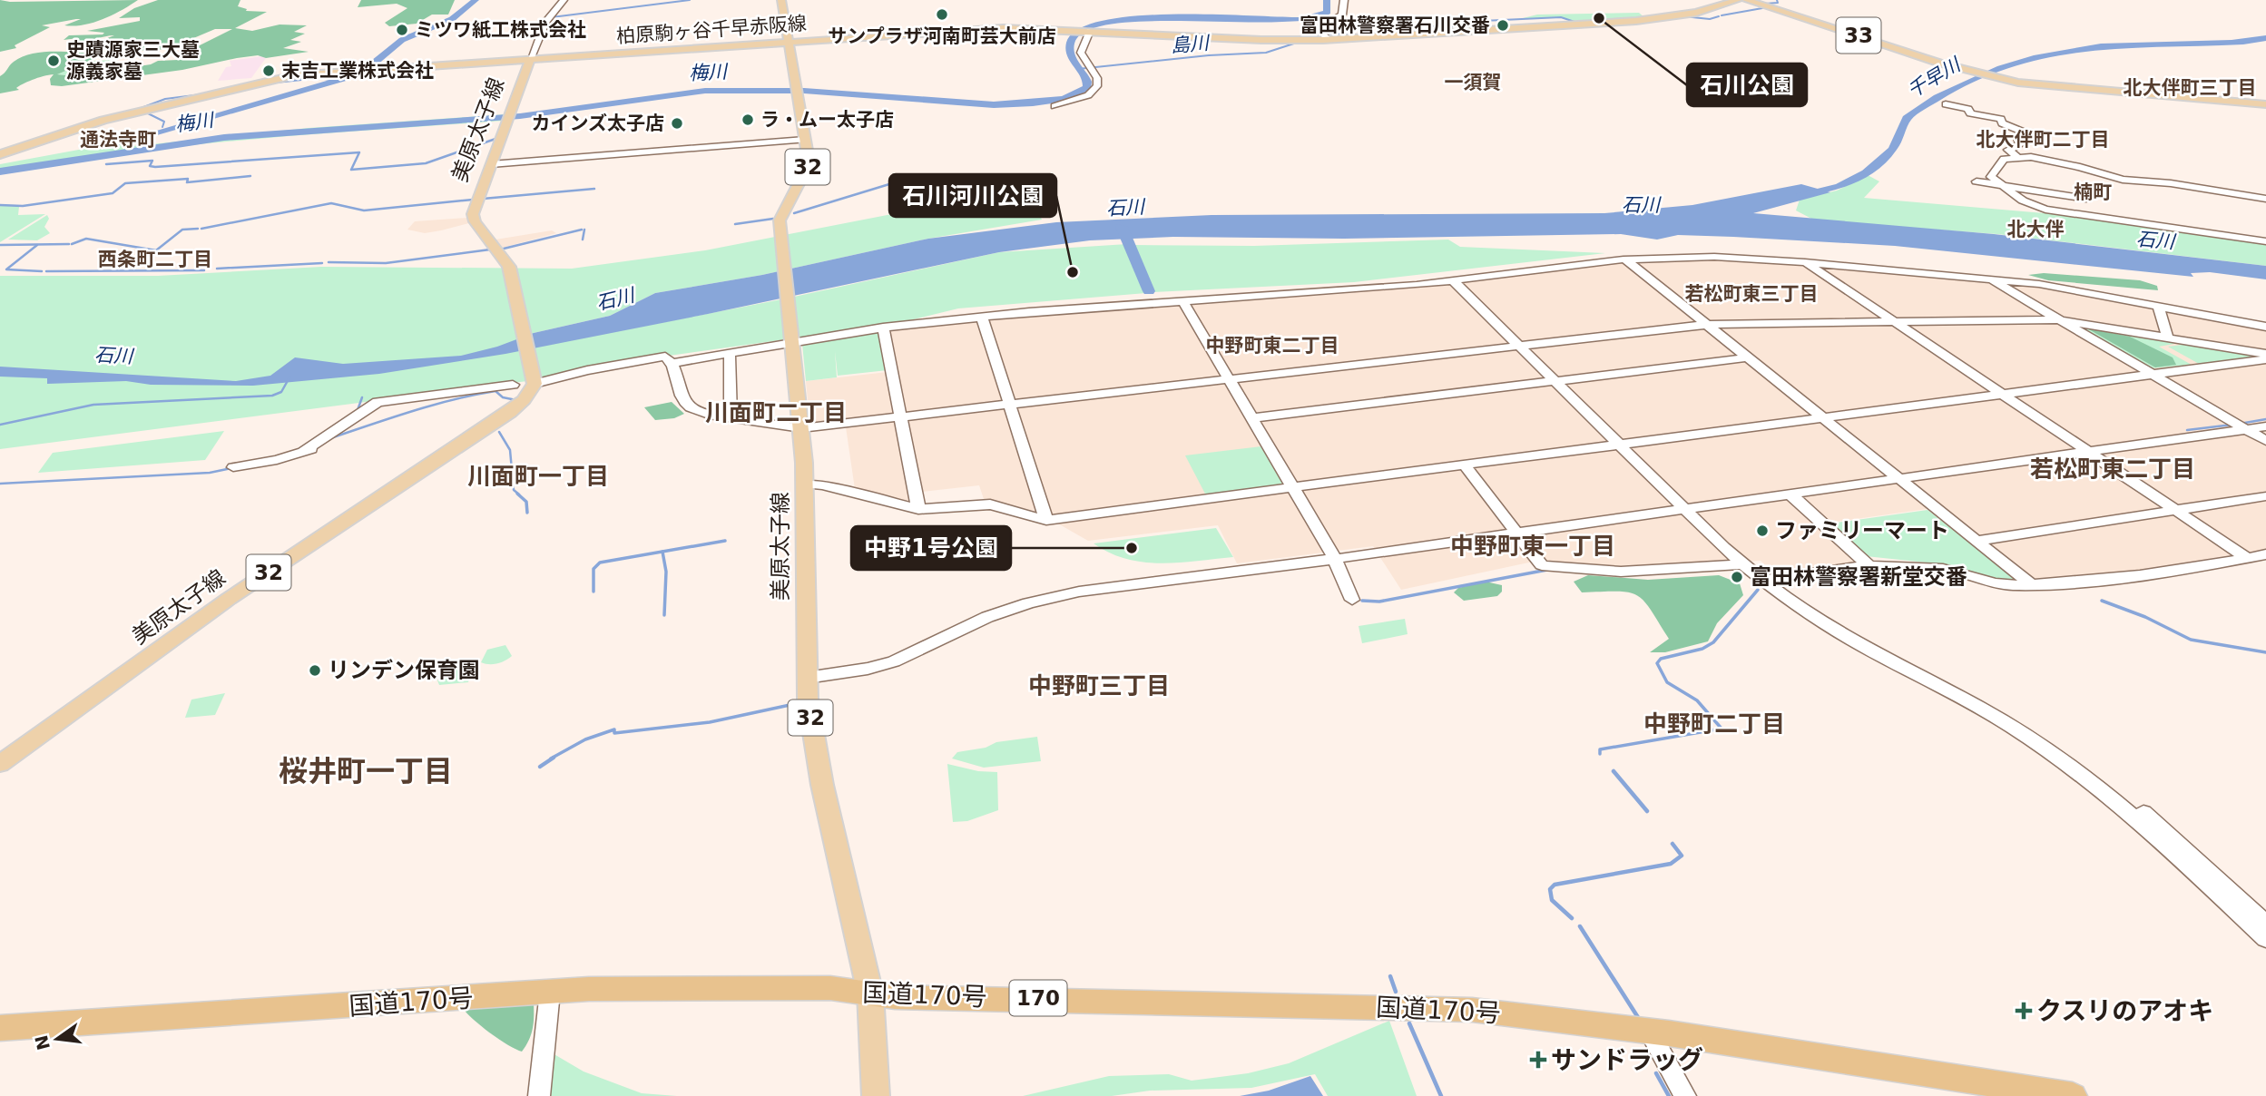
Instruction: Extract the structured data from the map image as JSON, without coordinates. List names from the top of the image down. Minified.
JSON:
{"streets":{"highway":["国道170号","170"],"main road":["柏原駒ヶ谷千早赤阪線","33","美原太子線","32"]},"crossings":[["柏原駒ヶ谷千早赤阪線","美原太子線"],["美原太子線","国道170号"]],"districts":["一須賀","北大伴町三丁目","通法寺町","北大伴町二丁目","楠町","北大伴","西条町二丁目","若松町東三丁目","中野町東二丁目","川面町二丁目","若松町東二丁目","川面町一丁目","中野町東一丁目","中野町三丁目","中野町二丁目","桜井町一丁目"],"water":["島川","梅川","千早川","石川"],"places":{"other":["サンプラザ河南町芸大前店","石川公園","富田林警察署石川交番","ミツワ紙工株式会社","史蹟源家三大墓 源義家墓","末吉工業株式会社","ラ・ムー太子店","カインズ太子店","石川河川公園","ファミリーマート","中野1号公園","富田林警察署新堂交番","リンデン保育園"],"health":["クスリのアオキ","サンドラッグ"]},"north":"left"}
